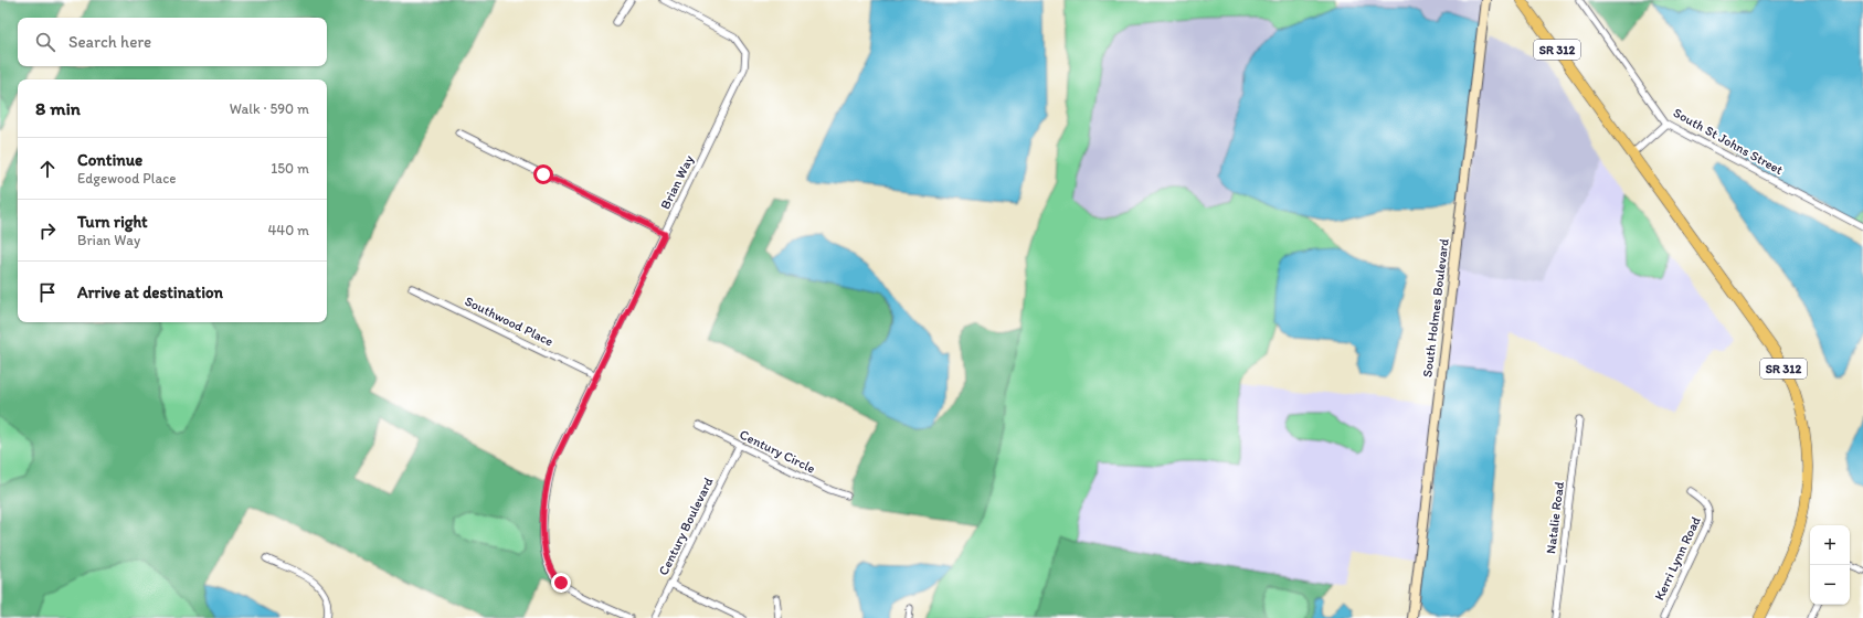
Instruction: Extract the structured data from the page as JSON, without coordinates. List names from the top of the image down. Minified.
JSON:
{"streets":{"main road":["SR 312","South Holmes Boulevard"],"street":["South St Johns Street","Brian Way","Southwood Place","Century Circle","Natalie Road","Century Boulevard","Kerri Lynn Road"]},"crossings":[["Brian Way","Southwood Place"],["Century Circle","Century Boulevard"]],"page":{"search":"Search here","heading":["8 min","Walk · 590 m"],"list":[["Continue","Edgewood Place","150 m"],["Turn right","Brian Way","440 m"],"Arrive at destination"],"map_buttons":["+","−"]}}
